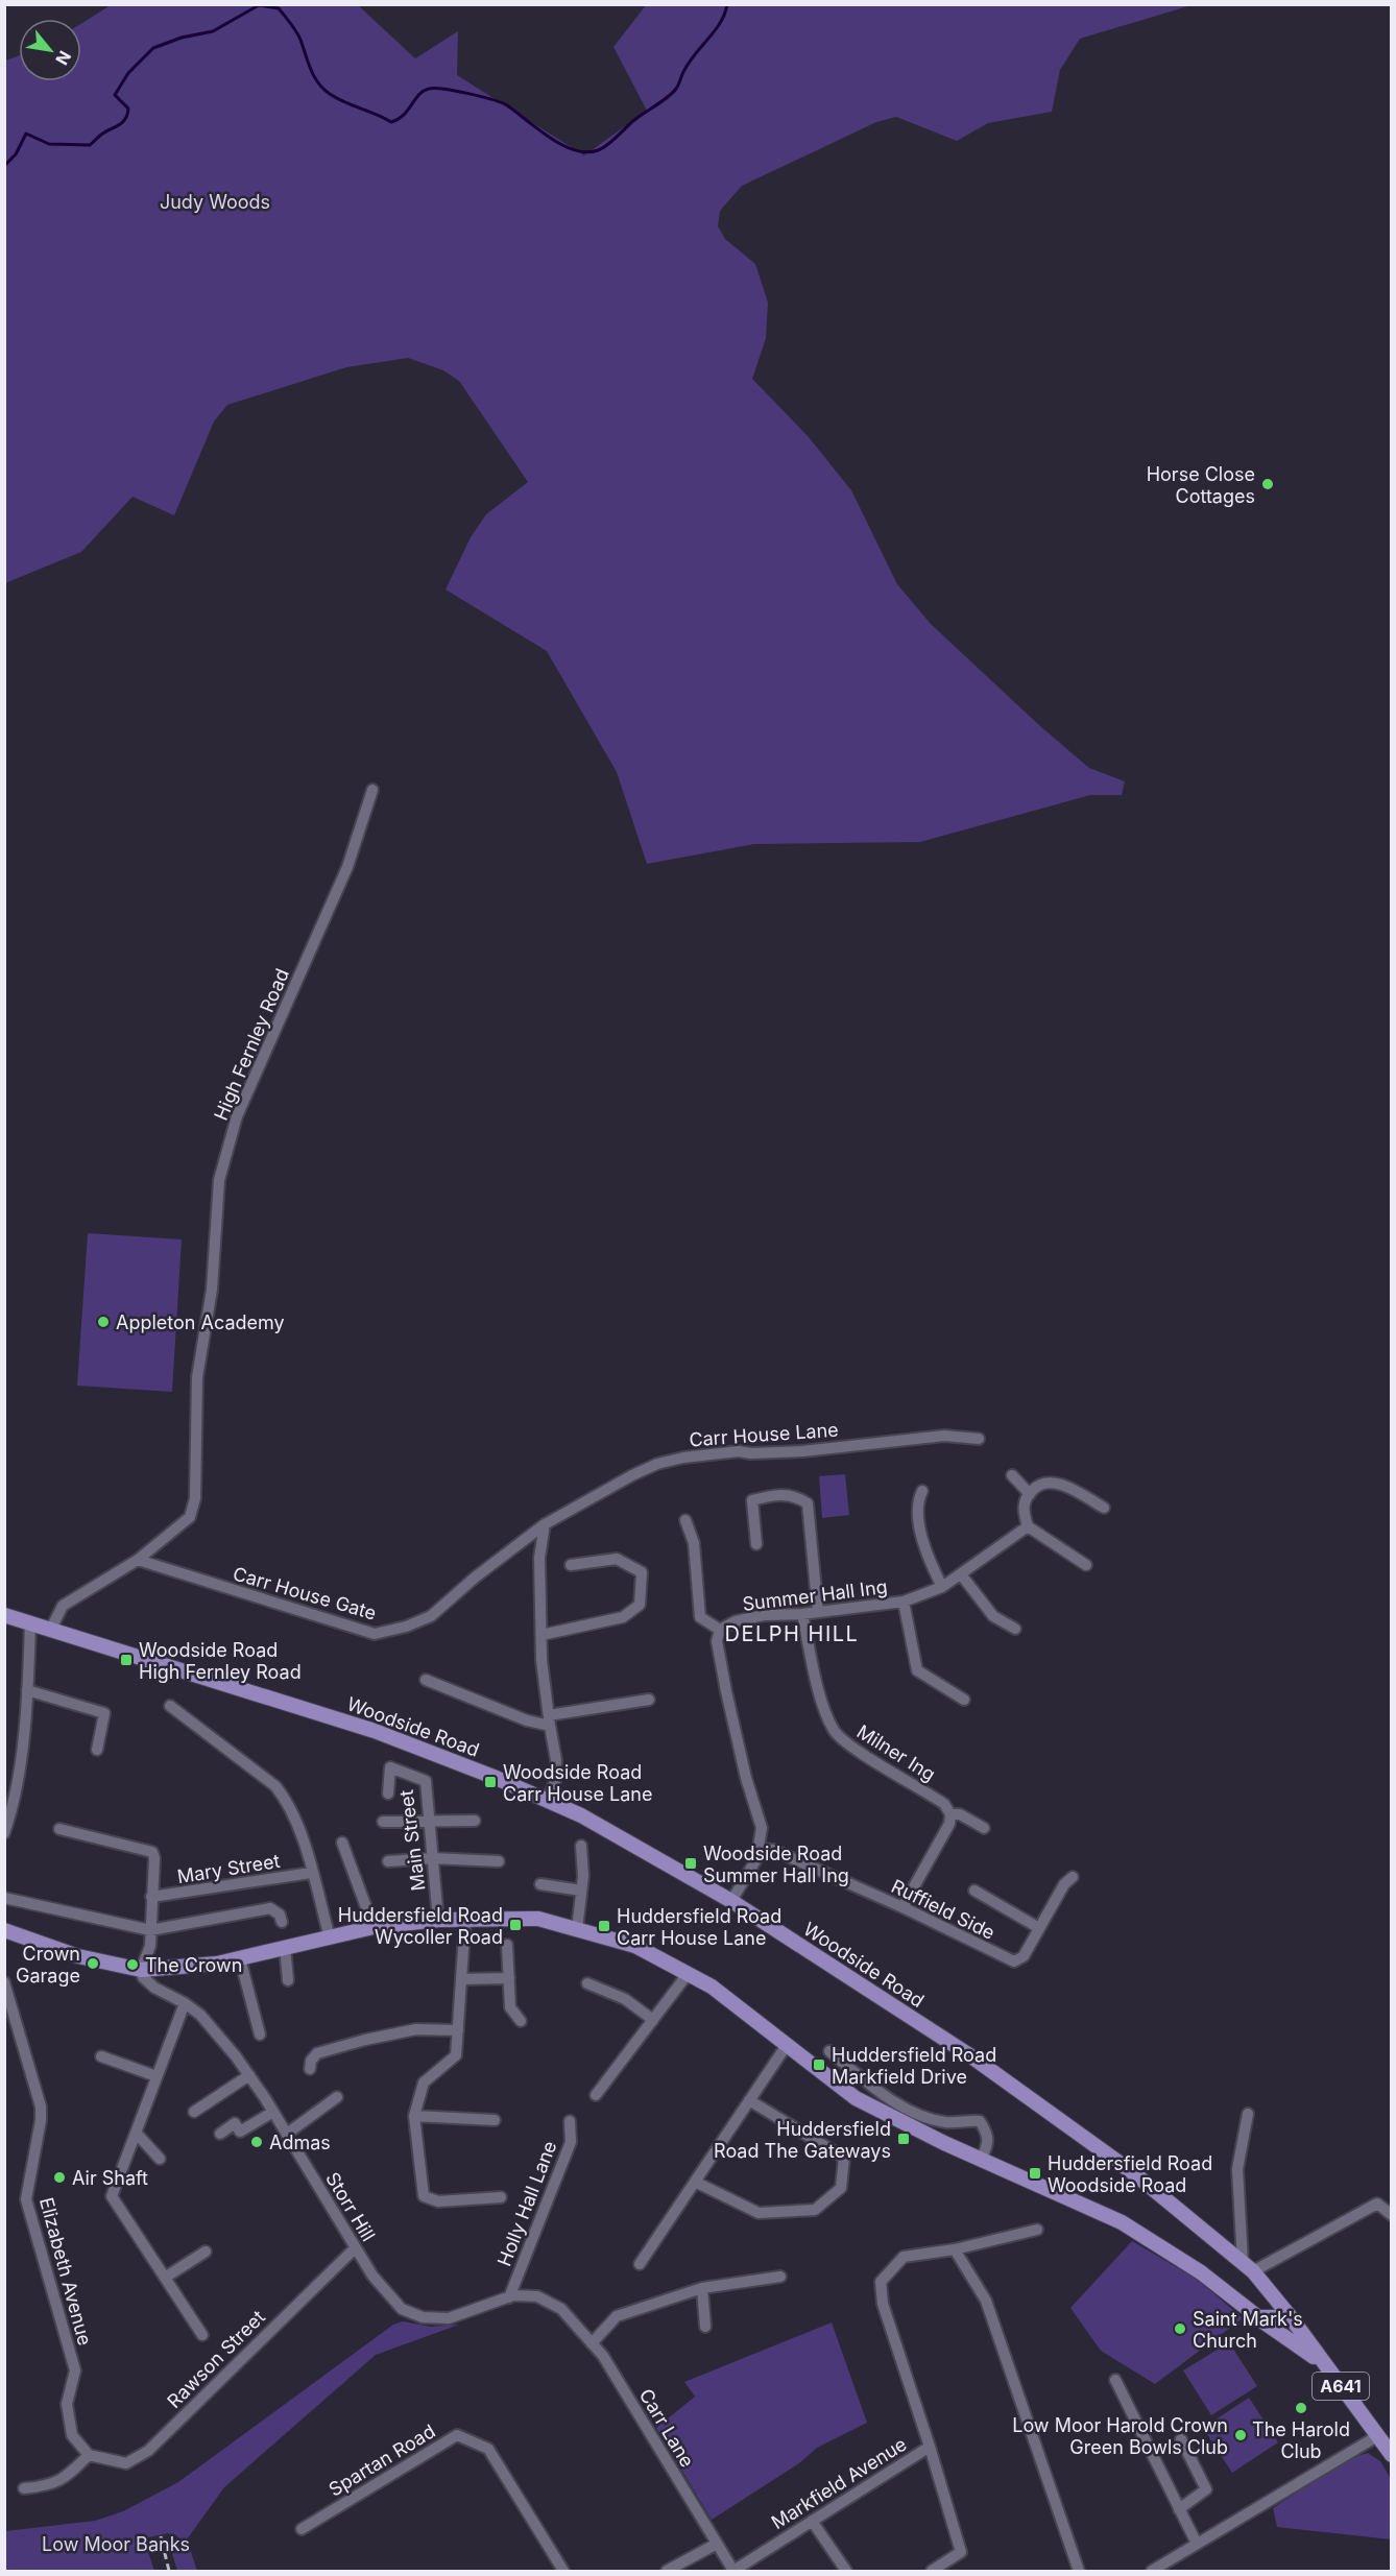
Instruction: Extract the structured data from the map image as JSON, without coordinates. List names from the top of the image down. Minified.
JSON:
{"streets":{"main road":["Woodside Road","A641"],"street":["High Fernley Road","Carr House Lane","Carr House Gate","Summer Hall Ing","Milner Ing","Main Street","Mary Street","Ruffield Side","Holly Hall Lane","Storr Hill","Elizabeth Avenue","Rawson Street","Carr Lane","Spartan Road","Markfield Avenue"]},"crossings":[["High Fernley Road","Carr House Gate"],["High Fernley Road","Woodside Road"],["Carr House Lane","Carr House Gate"],["Summer Hall Ing","Woodside Road"],["Summer Hall Ing","Milner Ing"],["Summer Hall Ing","Ruffield Side"],["Woodside Road","A641"],["Holly Hall Lane","Storr Hill"],["Storr Hill","Rawson Street"],["Storr Hill","Carr Lane"],["Elizabeth Avenue","Rawson Street"],["Carr Lane","Markfield Avenue"]],"districts":["DELPH HILL"],"parks":["Judy Woods","Low Moor Banks"],"places":{"other":["Horse Close Cottages","Appleton Academy","Crown Garage","The Crown","Admas","Air Shaft","Saint Mark's Church","The Harold Club","Low Moor Harold Crown Green Bowls Club"],"transit":["Woodside Road High Fernley Road","Woodside Road Carr House Lane","Woodside Road Summer Hall Ing","Huddersfield Road Wycoller Road","Huddersfield Road Carr House Lane","Huddersfield Road Markfield Drive","Huddersfield Road The Gateways","Huddersfield Road Woodside Road"]},"north":"bottom right"}
